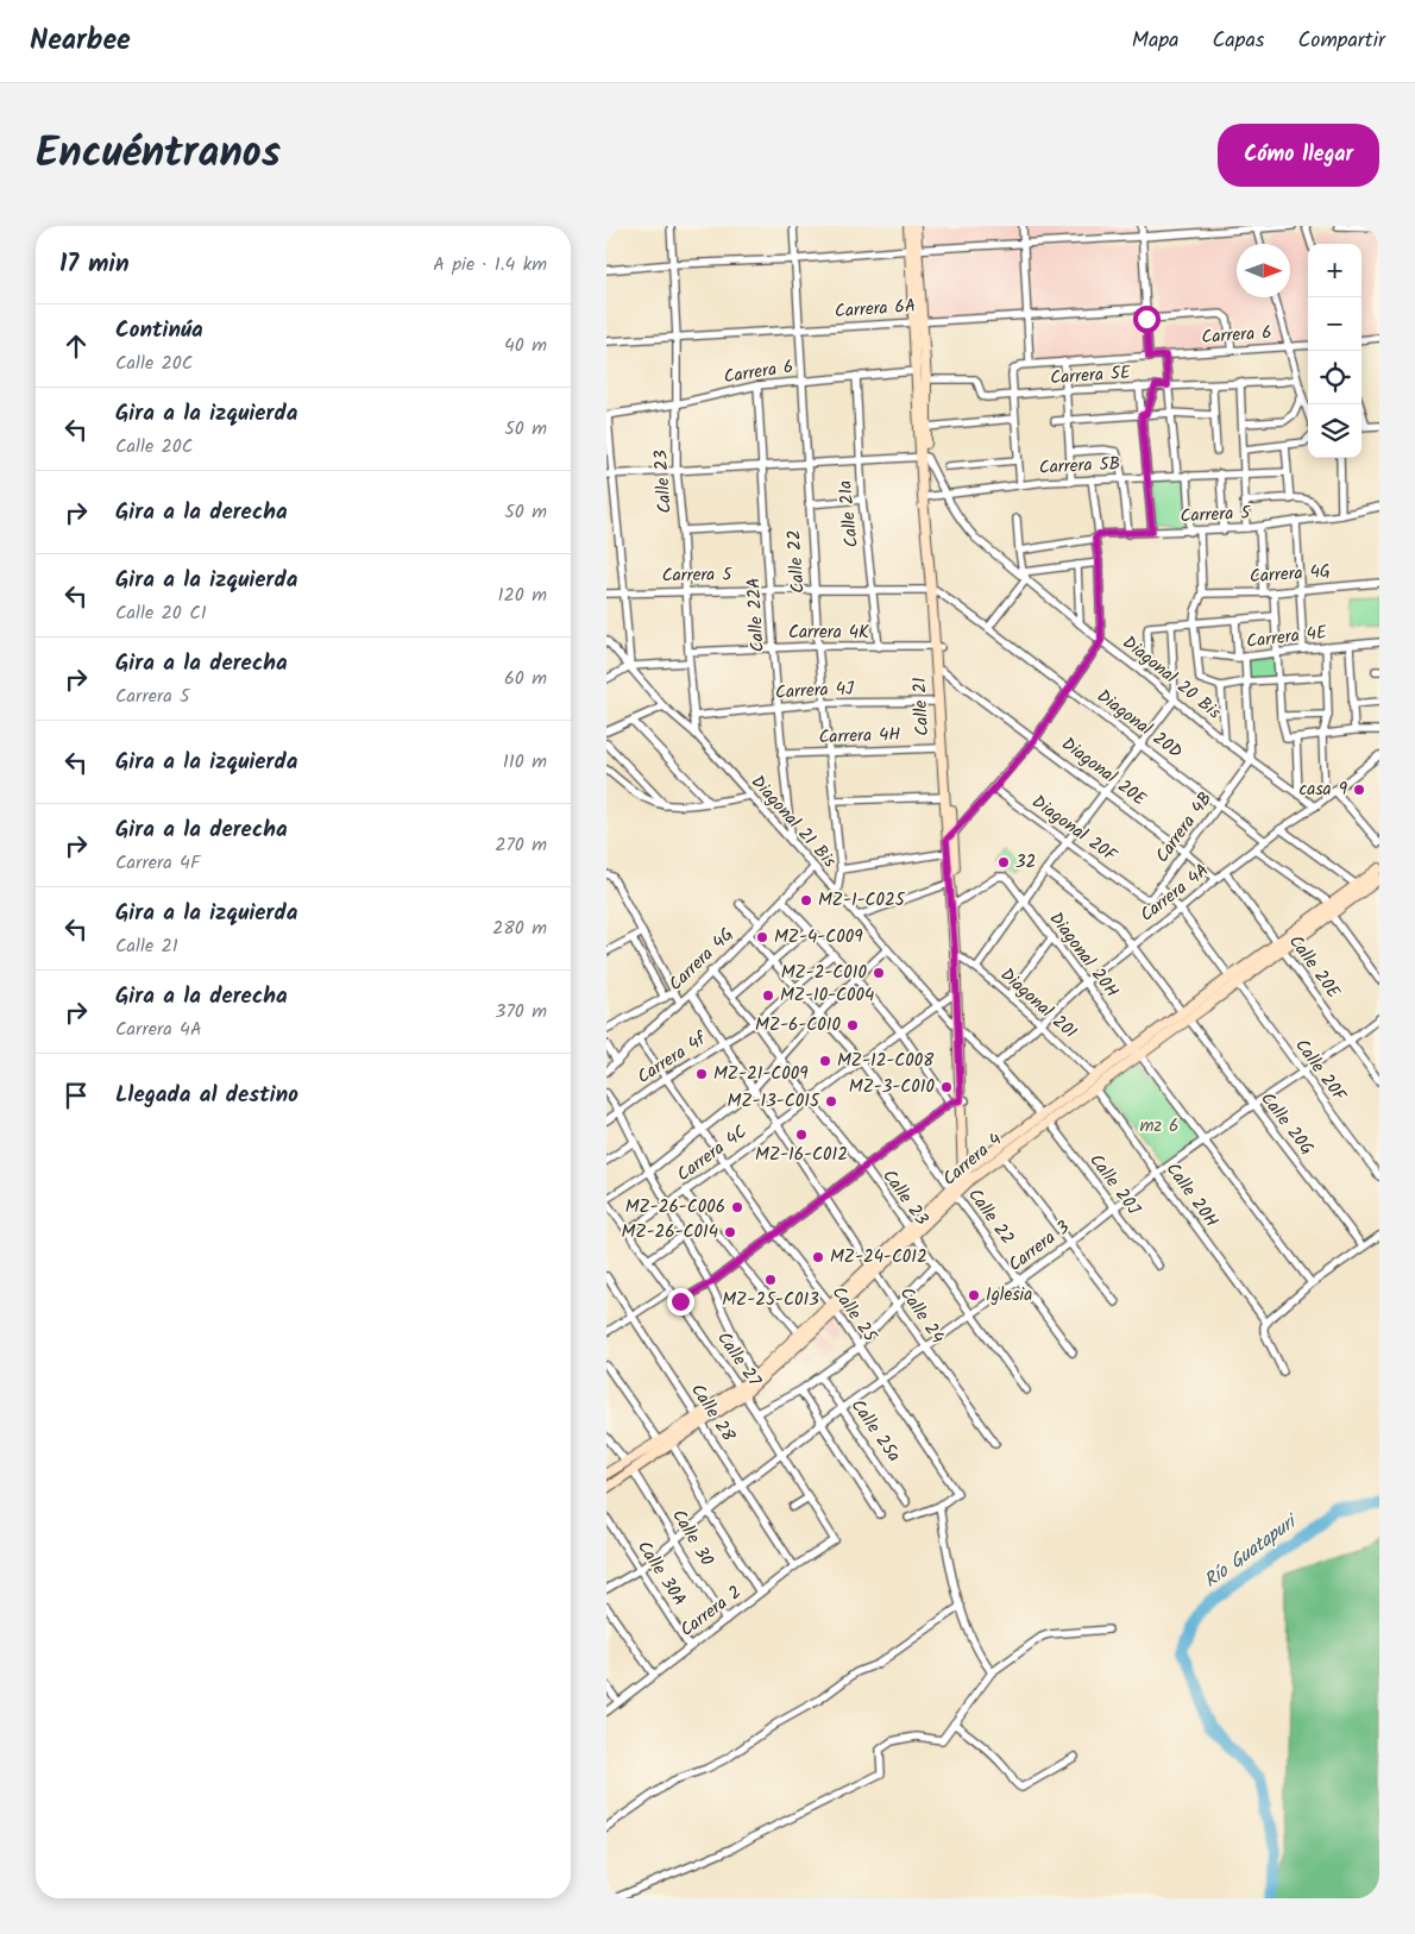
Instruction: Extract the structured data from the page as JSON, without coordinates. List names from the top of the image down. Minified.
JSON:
{"streets":{"main road":["Calle 21","Carrera 4"],"street":["Carrera 6A","Carrera 6","Carrera 5E","Carrera 5B","Calle 23","Calle 21a","Carrera 5","Calle 22","Carrera 4G","Calle 22A","Carrera 4K","Carrera 4E","Diagonal 20 Bis","Carrera 4J","Diagonal 20D","Carrera 4H","Diagonal 20E","Diagonal 21 Bis","Carrera 4B","Diagonal 20F","Carrera 4A","Diagonal 20H","Calle 20E","Diagonal 20I","Carrera 4f","Calle 20F","Calle 20G","Carrera 4C","Calle 20J","Calle 20H","Carrera 3","Calle 25","Calle 24","Calle 27","Calle 28","Calle 25a","Calle 30","Calle 30A","Carrera 2"]},"crossings":[["Carrera 6A","Calle 23"],["Carrera 6A","Calle 22"],["Carrera 6A","Calle 21"],["Carrera 6","Carrera 5E"],["Carrera 6","Calle 23"],["Carrera 6","Calle 21a"],["Carrera 6","Calle 22"],["Carrera 6","Calle 22A"],["Carrera 6","Calle 21"],["Carrera 5E","Calle 21"],["Carrera 5B","Diagonal 20 Bis"],["Carrera 5B","Calle 21"],["Calle 23","Carrera 5"],["Calle 23","Carrera 4G"],["Calle 23","Carrera 4K"],["Calle 23","Carrera 4J"],["Calle 23","Diagonal 21 Bis"],["Calle 23","Carrera 4f"],["Calle 23","Carrera 4C"],["Calle 23","Carrera 4"],["Calle 23","Carrera 3"],["Calle 21a","Carrera 5"],["Calle 21a","Carrera 4K"],["Carrera 5","Calle 22"],["Carrera 5","Calle 22A"],["Carrera 5","Calle 21"],["Carrera 5","Diagonal 20D"],["Calle 22","Carrera 4G"],["Calle 22","Carrera 4K"],["Calle 22","Carrera 4J"],["Calle 22","Carrera 4H"],["Calle 22","Diagonal 21 Bis"],["Calle 22","Carrera 4f"],["Calle 22","Carrera 4C"],["Calle 22","Carrera 4"],["Calle 22","Carrera 3"],["Carrera 4G","Diagonal 21 Bis"],["Carrera 4G","Calle 25"],["Carrera 4G","Calle 24"],["Calle 22A","Carrera 4K"],["Calle 22A","Carrera 4J"],["Calle 22A","Carrera 4H"],["Calle 22A","Diagonal 21 Bis"],["Carrera 4K","Calle 21"],["Diagonal 20 Bis","Calle 21"],["Diagonal 20 Bis","Carrera 4B"],["Diagonal 20 Bis","Carrera 4A"],["Carrera 4J","Calle 21"],["Calle 21","Diagonal 20D"],["Calle 21","Carrera 4H"],["Calle 21","Diagonal 20E"],["Calle 21","Diagonal 21 Bis"],["Calle 21","Diagonal 20H"],["Calle 21","Diagonal 20I"],["Calle 21","Carrera 4C"],["Calle 21","Carrera 4"],["Diagonal 20D","Carrera 4B"],["Diagonal 20D","Carrera 4A"],["Diagonal 20E","Carrera 4B"],["Diagonal 20E","Carrera 4A"],["Diagonal 21 Bis","Carrera 4A"],["Diagonal 21 Bis","Carrera 4C"],["Diagonal 21 Bis","Calle 20J"],["Carrera 4B","Diagonal 20F"],["Carrera 4A","Diagonal 20H"],["Carrera 4A","Calle 20E"],["Carrera 4A","Diagonal 20I"],["Carrera 4A","Calle 20G"],["Carrera 4A","Calle 20J"],["Diagonal 20H","Carrera 4"],["Calle 20E","Carrera 4"],["Calle 20E","Carrera 3"],["Diagonal 20I","Carrera 4"],["Diagonal 20I","Calle 20H"],["Carrera 4f","Calle 25"],["Carrera 4f","Calle 24"],["Calle 20F","Carrera 4"],["Calle 20F","Carrera 3"],["Calle 20G","Carrera 4"],["Calle 20G","Carrera 3"],["Carrera 4C","Calle 25"],["Carrera 4C","Calle 24"],["Carrera 4C","Calle 27"],["Carrera 4","Calle 20J"],["Carrera 4","Calle 20H"],["Carrera 4","Calle 25"],["Carrera 4","Calle 24"],["Carrera 4","Calle 27"],["Carrera 4","Calle 28"],["Carrera 4","Calle 30"],["Calle 20J","Carrera 3"],["Calle 20H","Carrera 3"],["Carrera 3","Calle 25"],["Carrera 3","Calle 24"],["Carrera 3","Calle 27"],["Carrera 3","Calle 28"],["Carrera 3","Calle 25a"],["Carrera 3","Calle 30"],["Carrera 3","Calle 30A"],["Calle 27","Carrera 2"],["Calle 28","Carrera 2"],["Calle 30","Carrera 2"],["Calle 30A","Carrera 2"]],"water":["Río Guatapuri"],"parks":["mz 6"],"places":["casa 9","32","MZ-1-C025","MZ-4-C009","MZ-2-C010","MZ-10-C004","MZ-6-C010","MZ-12-C008","MZ-21-C009","MZ-3-C010","MZ-13-C015","MZ-16-C012","MZ-26-C006","MZ-26-C014","MZ-24-C012","MZ-25-C013","Iglesia"],"north":"right","page":{"header":"Nearbee","nav":["Mapa","Capas","Compartir"],"title":"Encuéntranos","buttons":"Cómo llegar","heading":["17 min","A pie · 1.4 km"],"map_buttons":["+","−"],"list":[["Continúa","Calle 20C","40 m"],["Gira a la izquierda","Calle 20C","50 m"],["Gira a la derecha","50 m"],["Gira a la izquierda","Calle 20 C1","120 m"],["Gira a la derecha","Carrera 5","60 m"],["Gira a la izquierda","110 m"],["Gira a la derecha","Carrera 4F","270 m"],["Gira a la izquierda","Calle 21","280 m"],["Gira a la derecha","Carrera 4A","370 m"],"Llegada al destino"]}}
